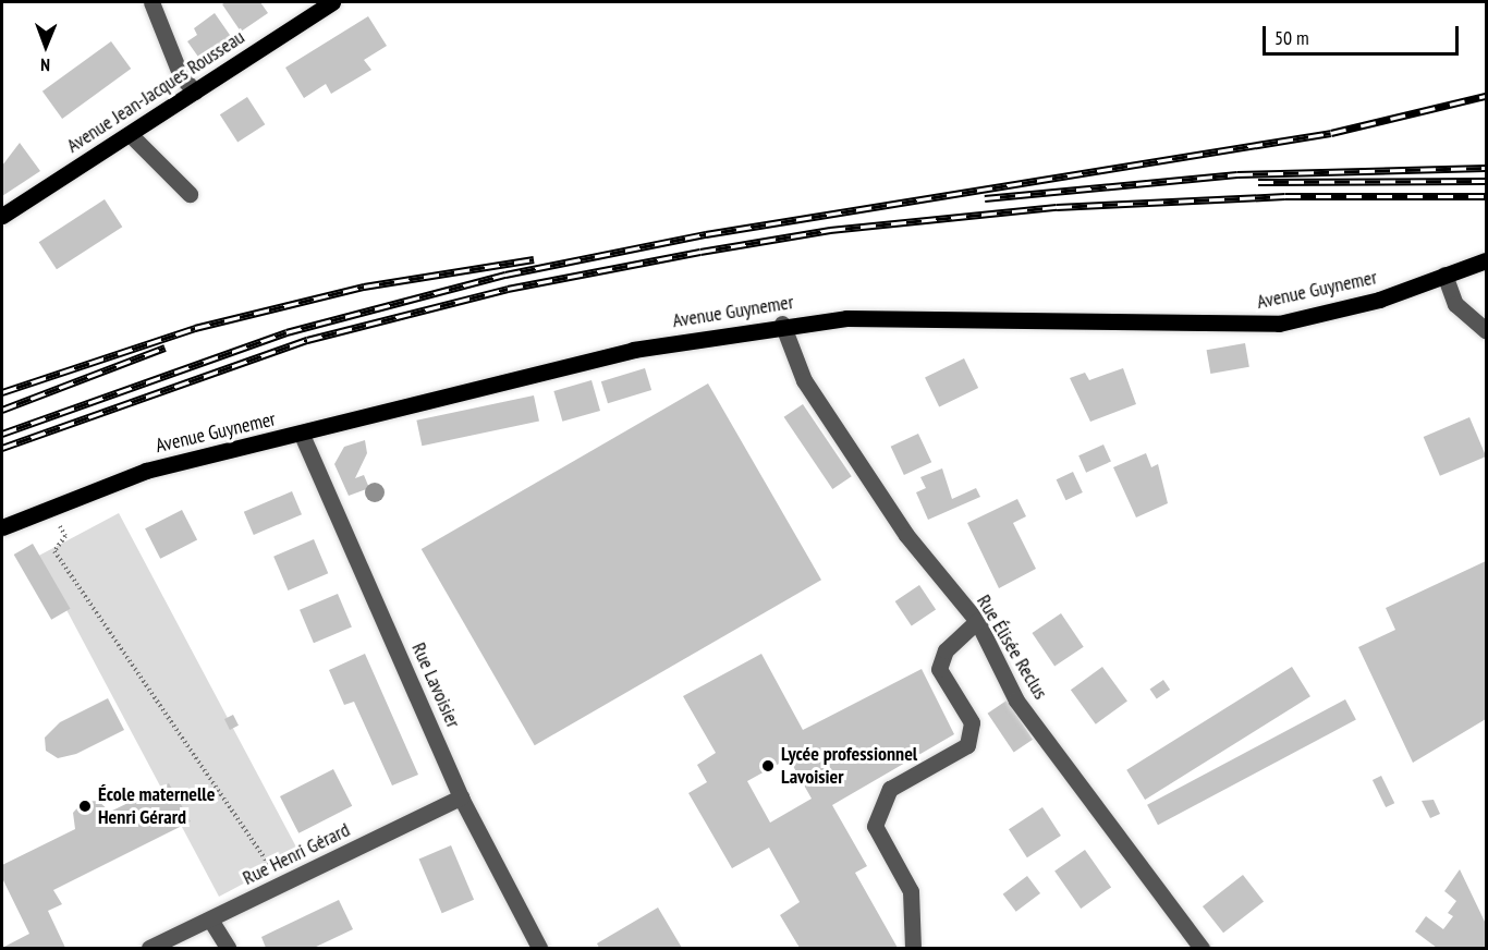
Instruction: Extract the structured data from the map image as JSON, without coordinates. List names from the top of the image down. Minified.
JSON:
{"streets":{"main road":["Avenue Jean-Jacques Rousseau","Avenue Guynemer"],"street":["Rue Élisée Reclus","Rue Lavoisier","Rue Henri Gérard"]},"crossings":[["Avenue Guynemer","Rue Élisée Reclus"],["Avenue Guynemer","Rue Lavoisier"],["Rue Lavoisier","Rue Henri Gérard"]],"places":["Lycée professionnel Lavoisier","École maternelle Henri Gérard"],"scale_bar":"50 m","north":"bottom"}
